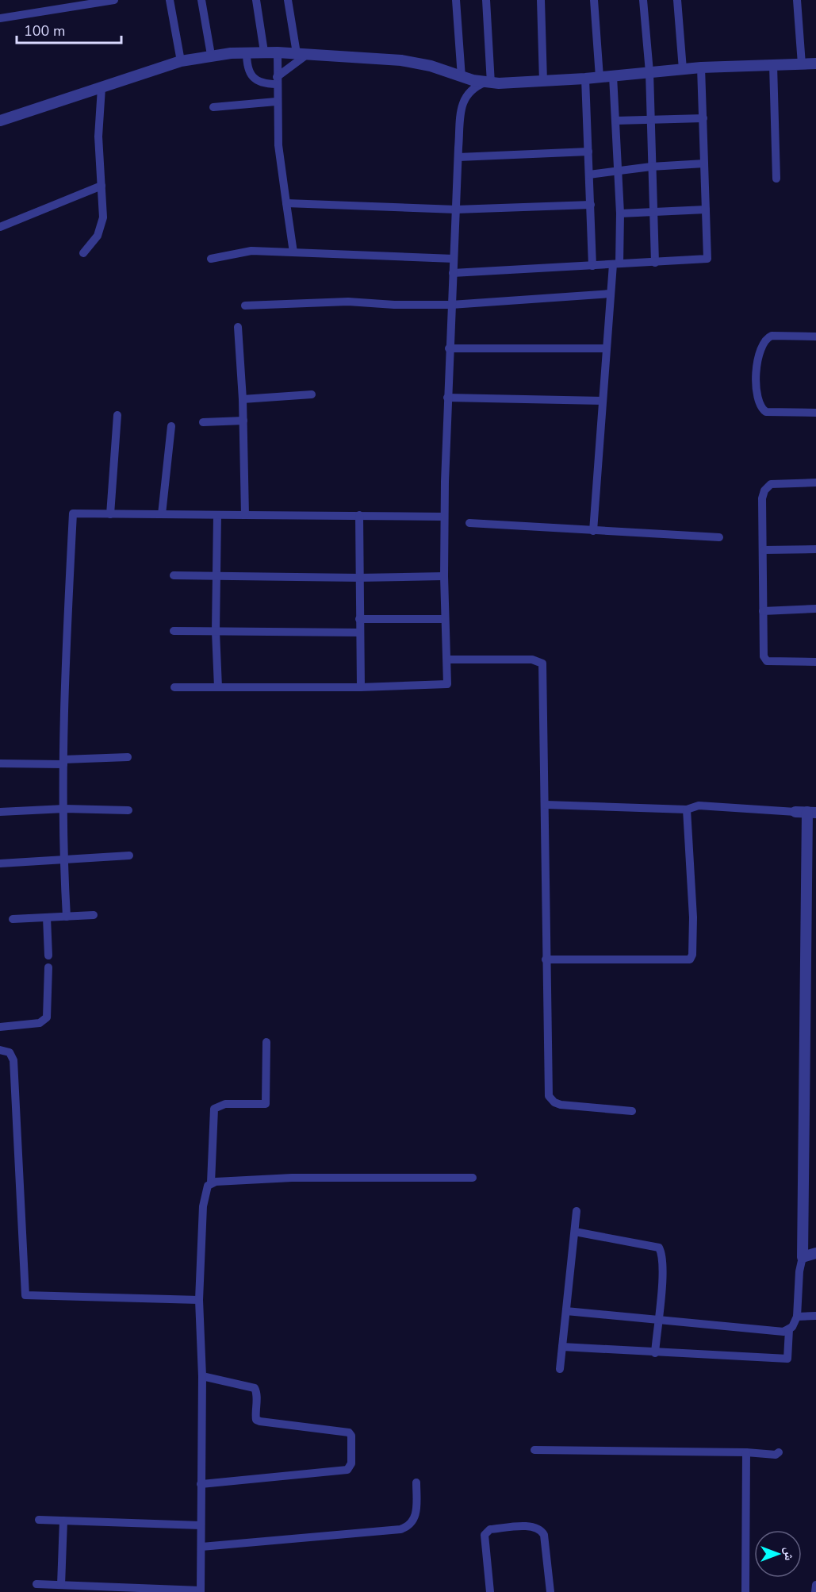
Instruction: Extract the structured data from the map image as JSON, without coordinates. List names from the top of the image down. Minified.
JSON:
{"scale_bar":"100 m","north":"right"}
